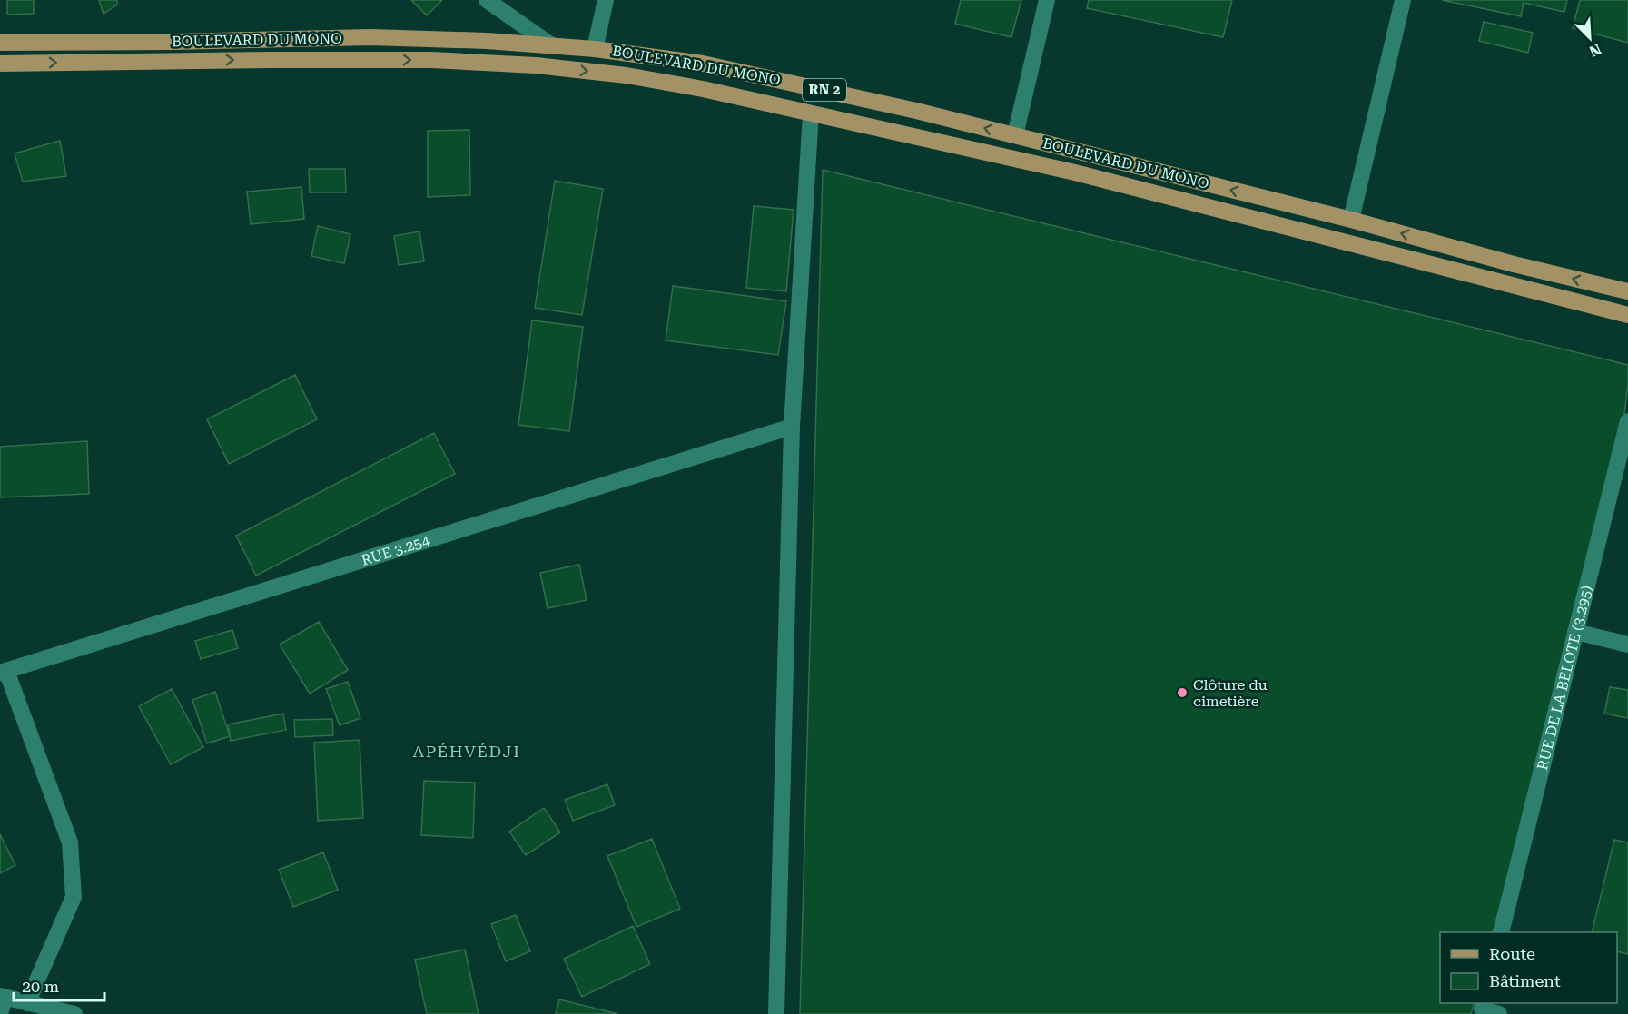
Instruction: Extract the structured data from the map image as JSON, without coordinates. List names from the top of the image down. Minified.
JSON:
{"streets":{"main road":["BOULEVARD DU MONO","RN 2"],"street":["RUE 3.254","RUE DE LA BELOTE (3.295)"]},"districts":["APÉHVÉDJI"],"places":["Clôture du cimetière"],"legend":["Route","Bâtiment"],"scale_bar":"20 m","north":"bottom right"}
